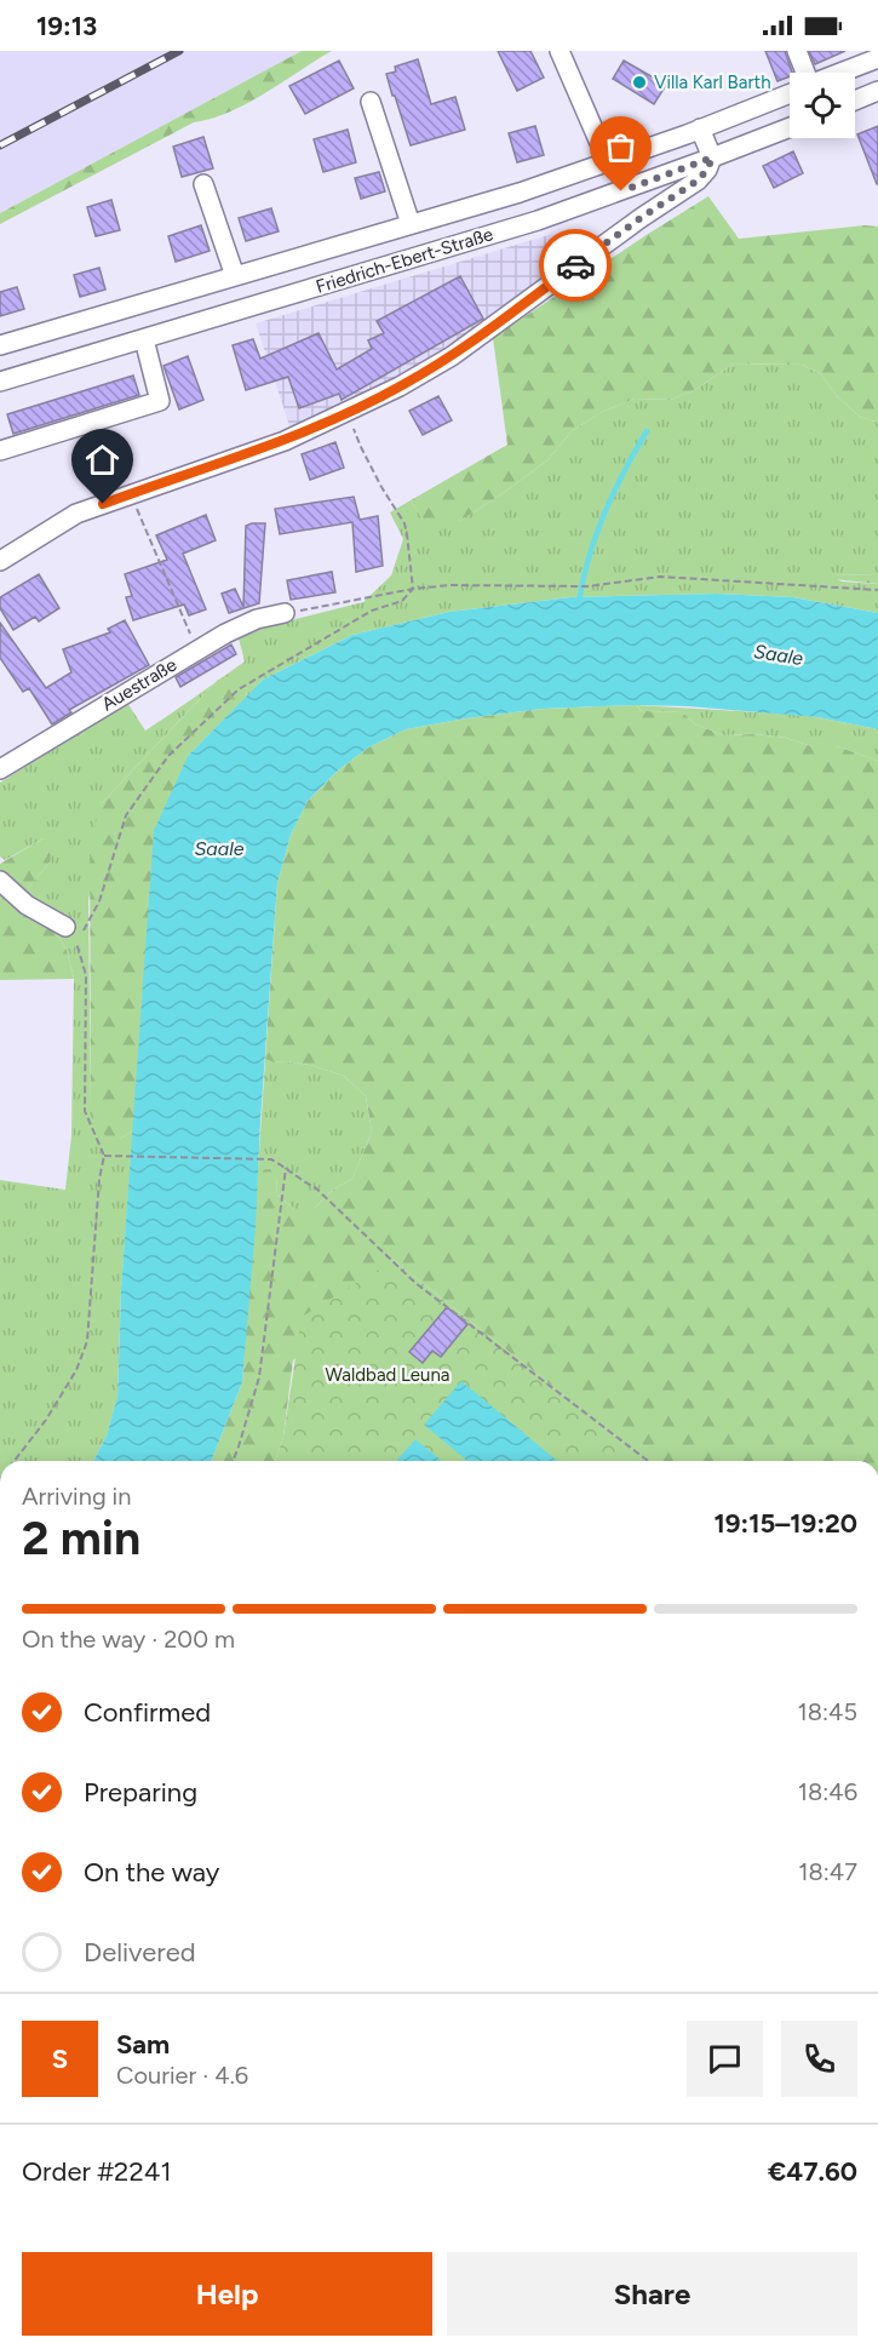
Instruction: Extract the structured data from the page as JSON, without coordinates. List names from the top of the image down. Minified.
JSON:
{"streets":{"street":["Friedrich-Ebert-Straße","Auestraße"]},"water":["Saale"],"parks":["Waldbad Leuna"],"places":["Villa Karl Barth"],"page":{"status":"19:13","heading":["2 min","Arriving in","19:15–19:20"],"panel":["Sam","Courier · 4.6","Order #2241","€47.60"],"bar":"On the way · 200 m","list":[["Confirmed","18:45"],["Preparing","18:46"],["On the way","18:47"],"Delivered"],"round":"S","buttons":["Help","Share"]}}
